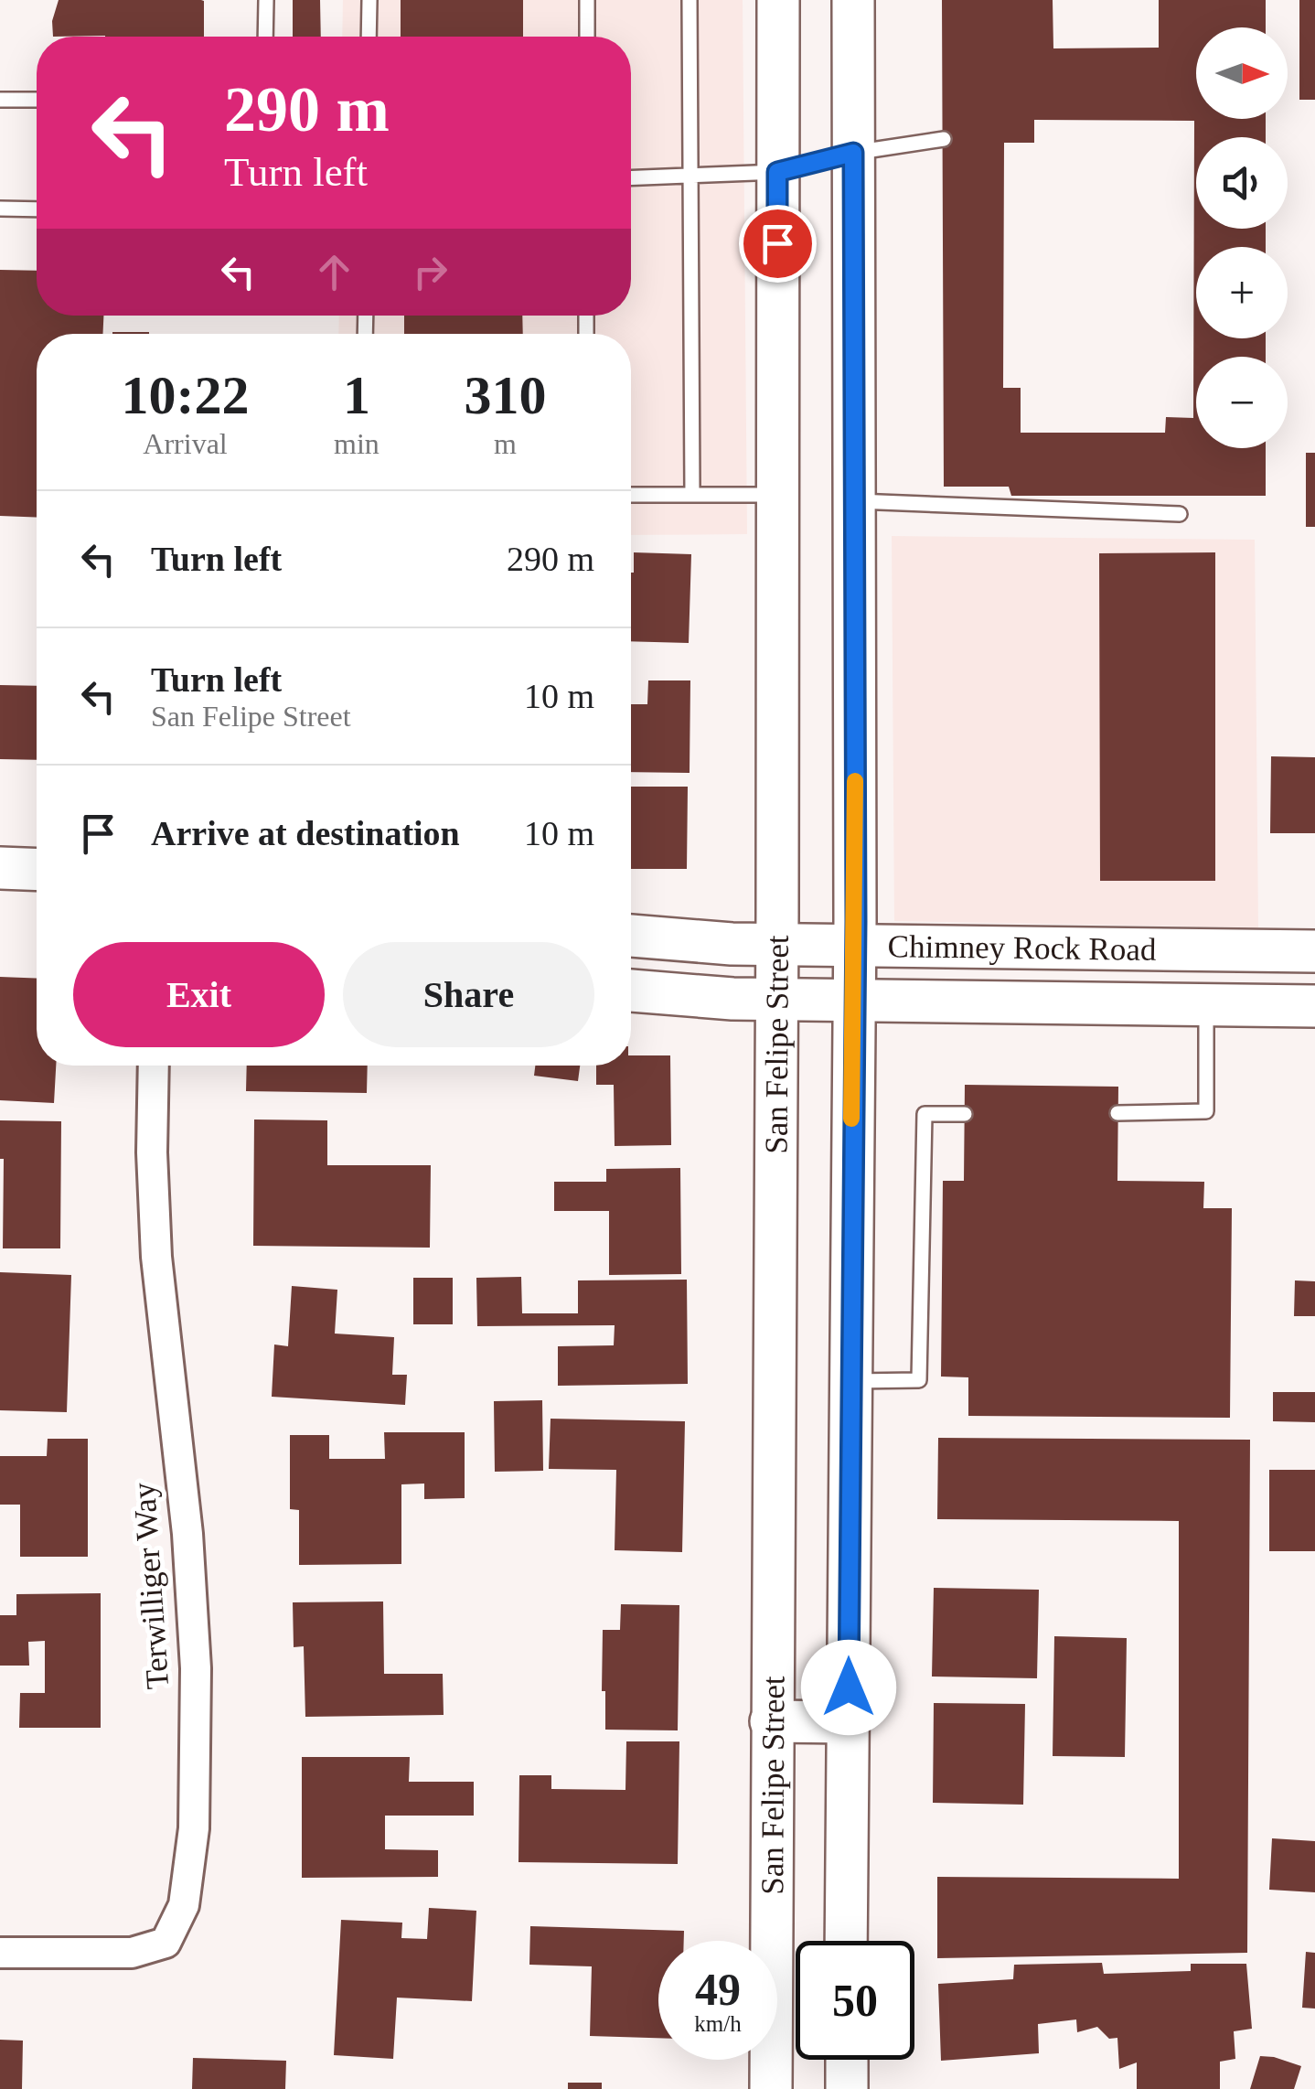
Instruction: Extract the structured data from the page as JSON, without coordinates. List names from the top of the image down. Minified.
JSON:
{"streets":{"main road":["Chimney Rock Road","San Felipe Street"],"street":["Terwilliger Way"]},"crossings":[["Chimney Rock Road","San Felipe Street"]],"north":"right","page":{"map_buttons":["+","−"],"turn":["290 m","Turn left"],"eta":["10:22","Arrival","1","min","310","m"],"list":[{"name":"Turn left","value":"290 m"},{"name":"Turn left","note":"San Felipe Street","value":"10 m"},{"name":"Arrive at destination","value":"10 m"}],"buttons":["Exit","Share"],"speed":"49 km/h","limit":"50"}}
